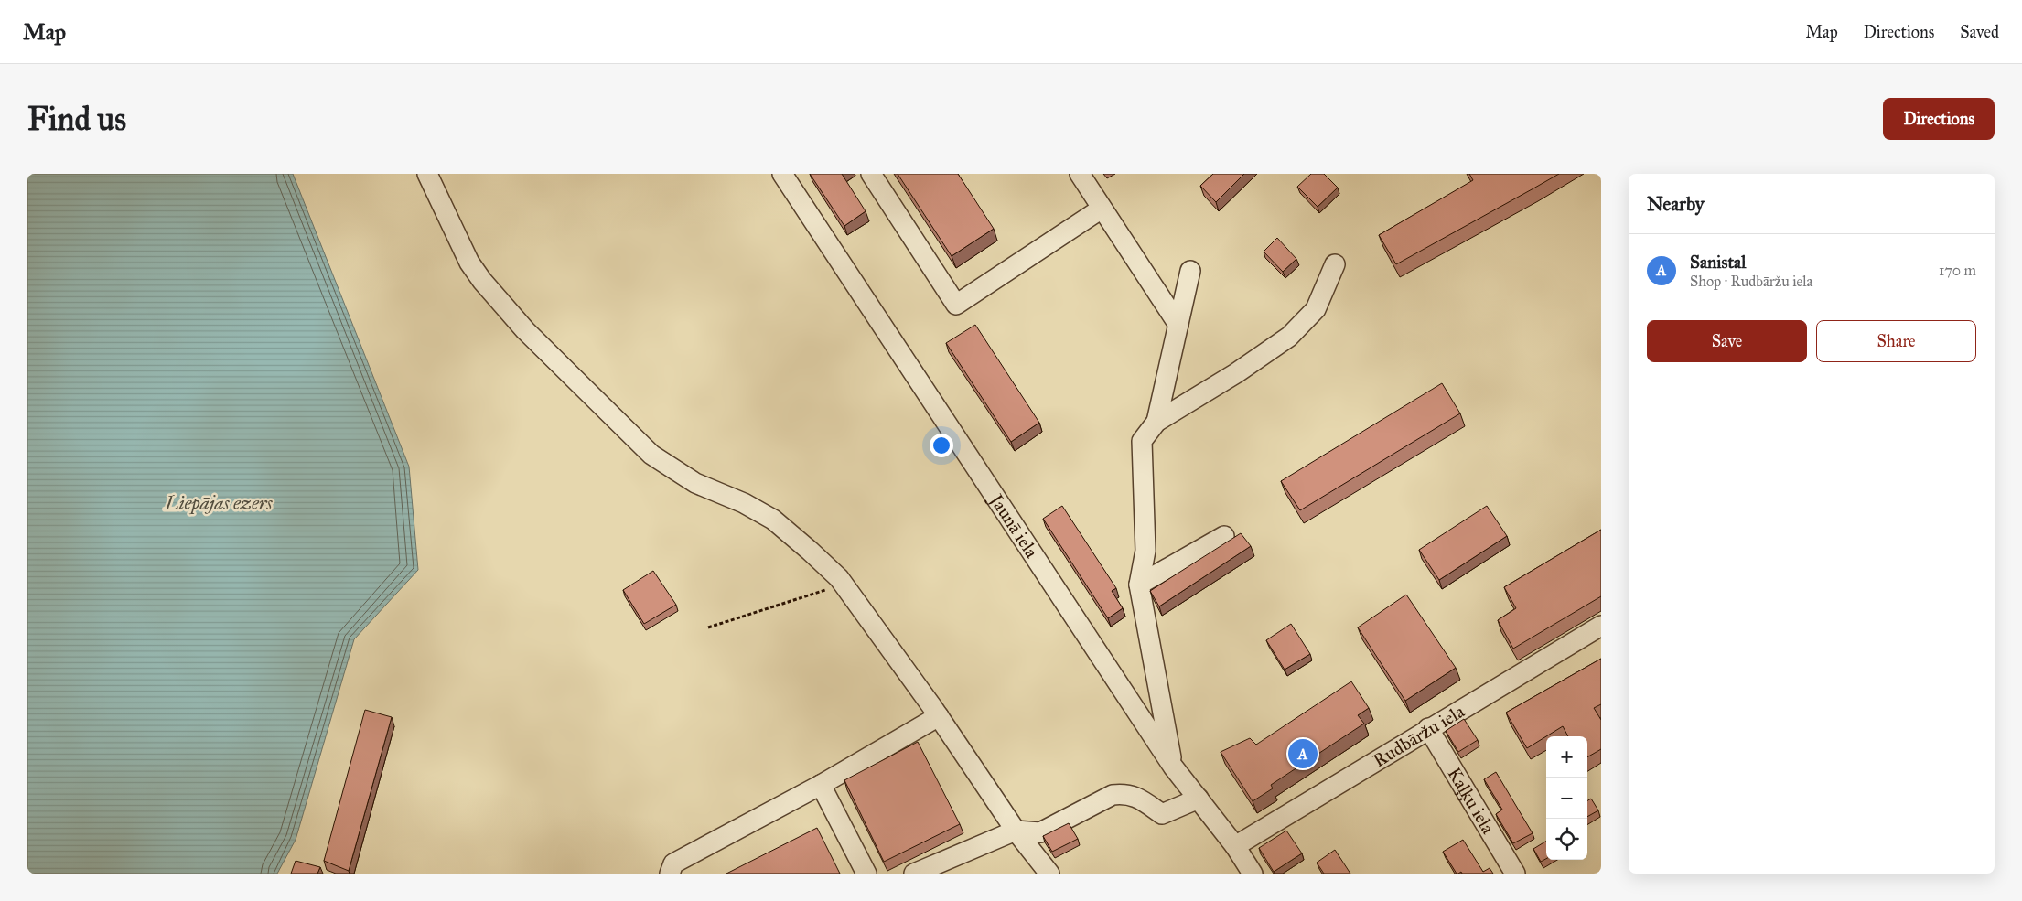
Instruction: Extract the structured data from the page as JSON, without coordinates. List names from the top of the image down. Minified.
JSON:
{"streets":{"street":["Jaunā iela","Rudbāržu iela","Kaļķu iela"]},"crossings":[["Jaunā iela","Rudbāržu iela"],["Rudbāržu iela","Kaļķu iela"]],"water":["Liepājas ezers"],"page":{"header":"Map","nav":["Map","Directions","Saved"],"buttons":["Directions",["Save","Share"]],"title":"Find us","heading":"Nearby","list":[{"mark":"A","name":"Sanistal","note":"Shop · Rudbāržu iela","value":"170 m"}],"map_buttons":["+","−"],"pins":"A"}}
